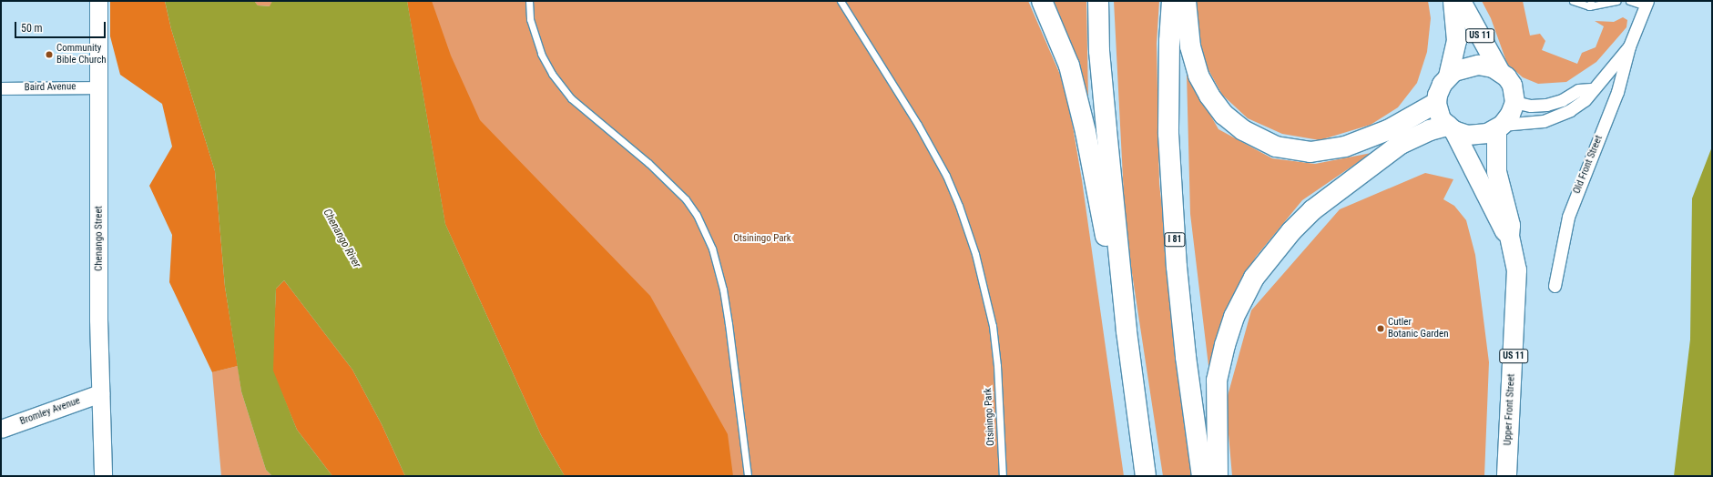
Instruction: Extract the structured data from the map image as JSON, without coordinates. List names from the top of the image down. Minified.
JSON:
{"streets":{"highway":["I 81"],"main road":["US 11","Upper Front Street"],"street":["Baird Avenue","Old Front Street","Chenango Street","Bromley Avenue"],"lane":["Otsiningo Park"]},"crossings":[["US 11","Old Front Street"],["US 11","Upper Front Street"],["Baird Avenue","Chenango Street"],["Old Front Street","Upper Front Street"],["Chenango Street","Bromley Avenue"]],"water":["Chenango River"],"parks":["Otsiningo Park"],"places":["Community Bible Church","Cutler Botanic Garden"],"scale_bar":"50 m"}
